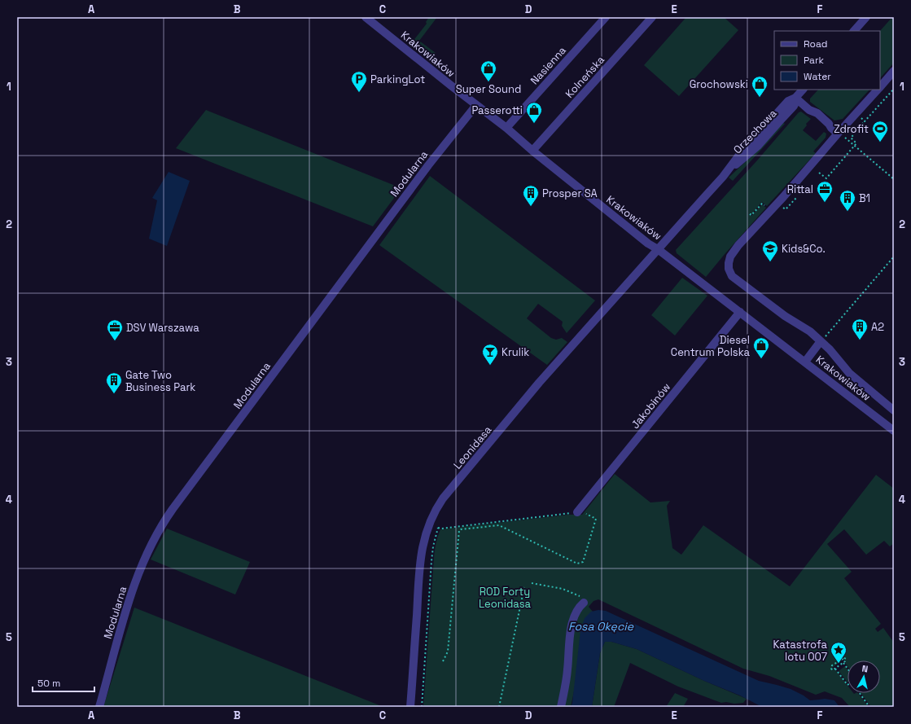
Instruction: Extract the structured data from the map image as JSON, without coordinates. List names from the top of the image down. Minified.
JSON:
{"streets":{"street":["Krakowiaków","Nasienna","Kolneńska","Orzechowa","Modularna","Jakobinów","Leonidasa"]},"crossings":[["Krakowiaków","Nasienna"],["Krakowiaków","Kolneńska"],["Krakowiaków","Orzechowa"],["Krakowiaków","Modularna"],["Krakowiaków","Jakobinów"],["Krakowiaków","Leonidasa"],["Orzechowa","Leonidasa"]],"water":["Fosa Okęcie"],"parks":["ROD Forty Leonidasa"],"places":{"shop":["Super Sound","Grochowski","Passerotti","Diesel Centrum Polska"],"parking":["ParkingLot"],"sports":["Zdrofit"],"office":["Rittal","DSV Warszawa"],"building":["Prosper SA","B1","A2","Gate Two Business Park"],"school or university":["Kids&Co."],"bar":["Krulik"],"place":["Katastrofa lotu 007"]},"legend":["Road","Park","Water"],"scale_bar":"50 m","north":"top","grid":{"columns":["A","B","C","D","E","F"],"rows":["1","2","3","4","5"]}}
